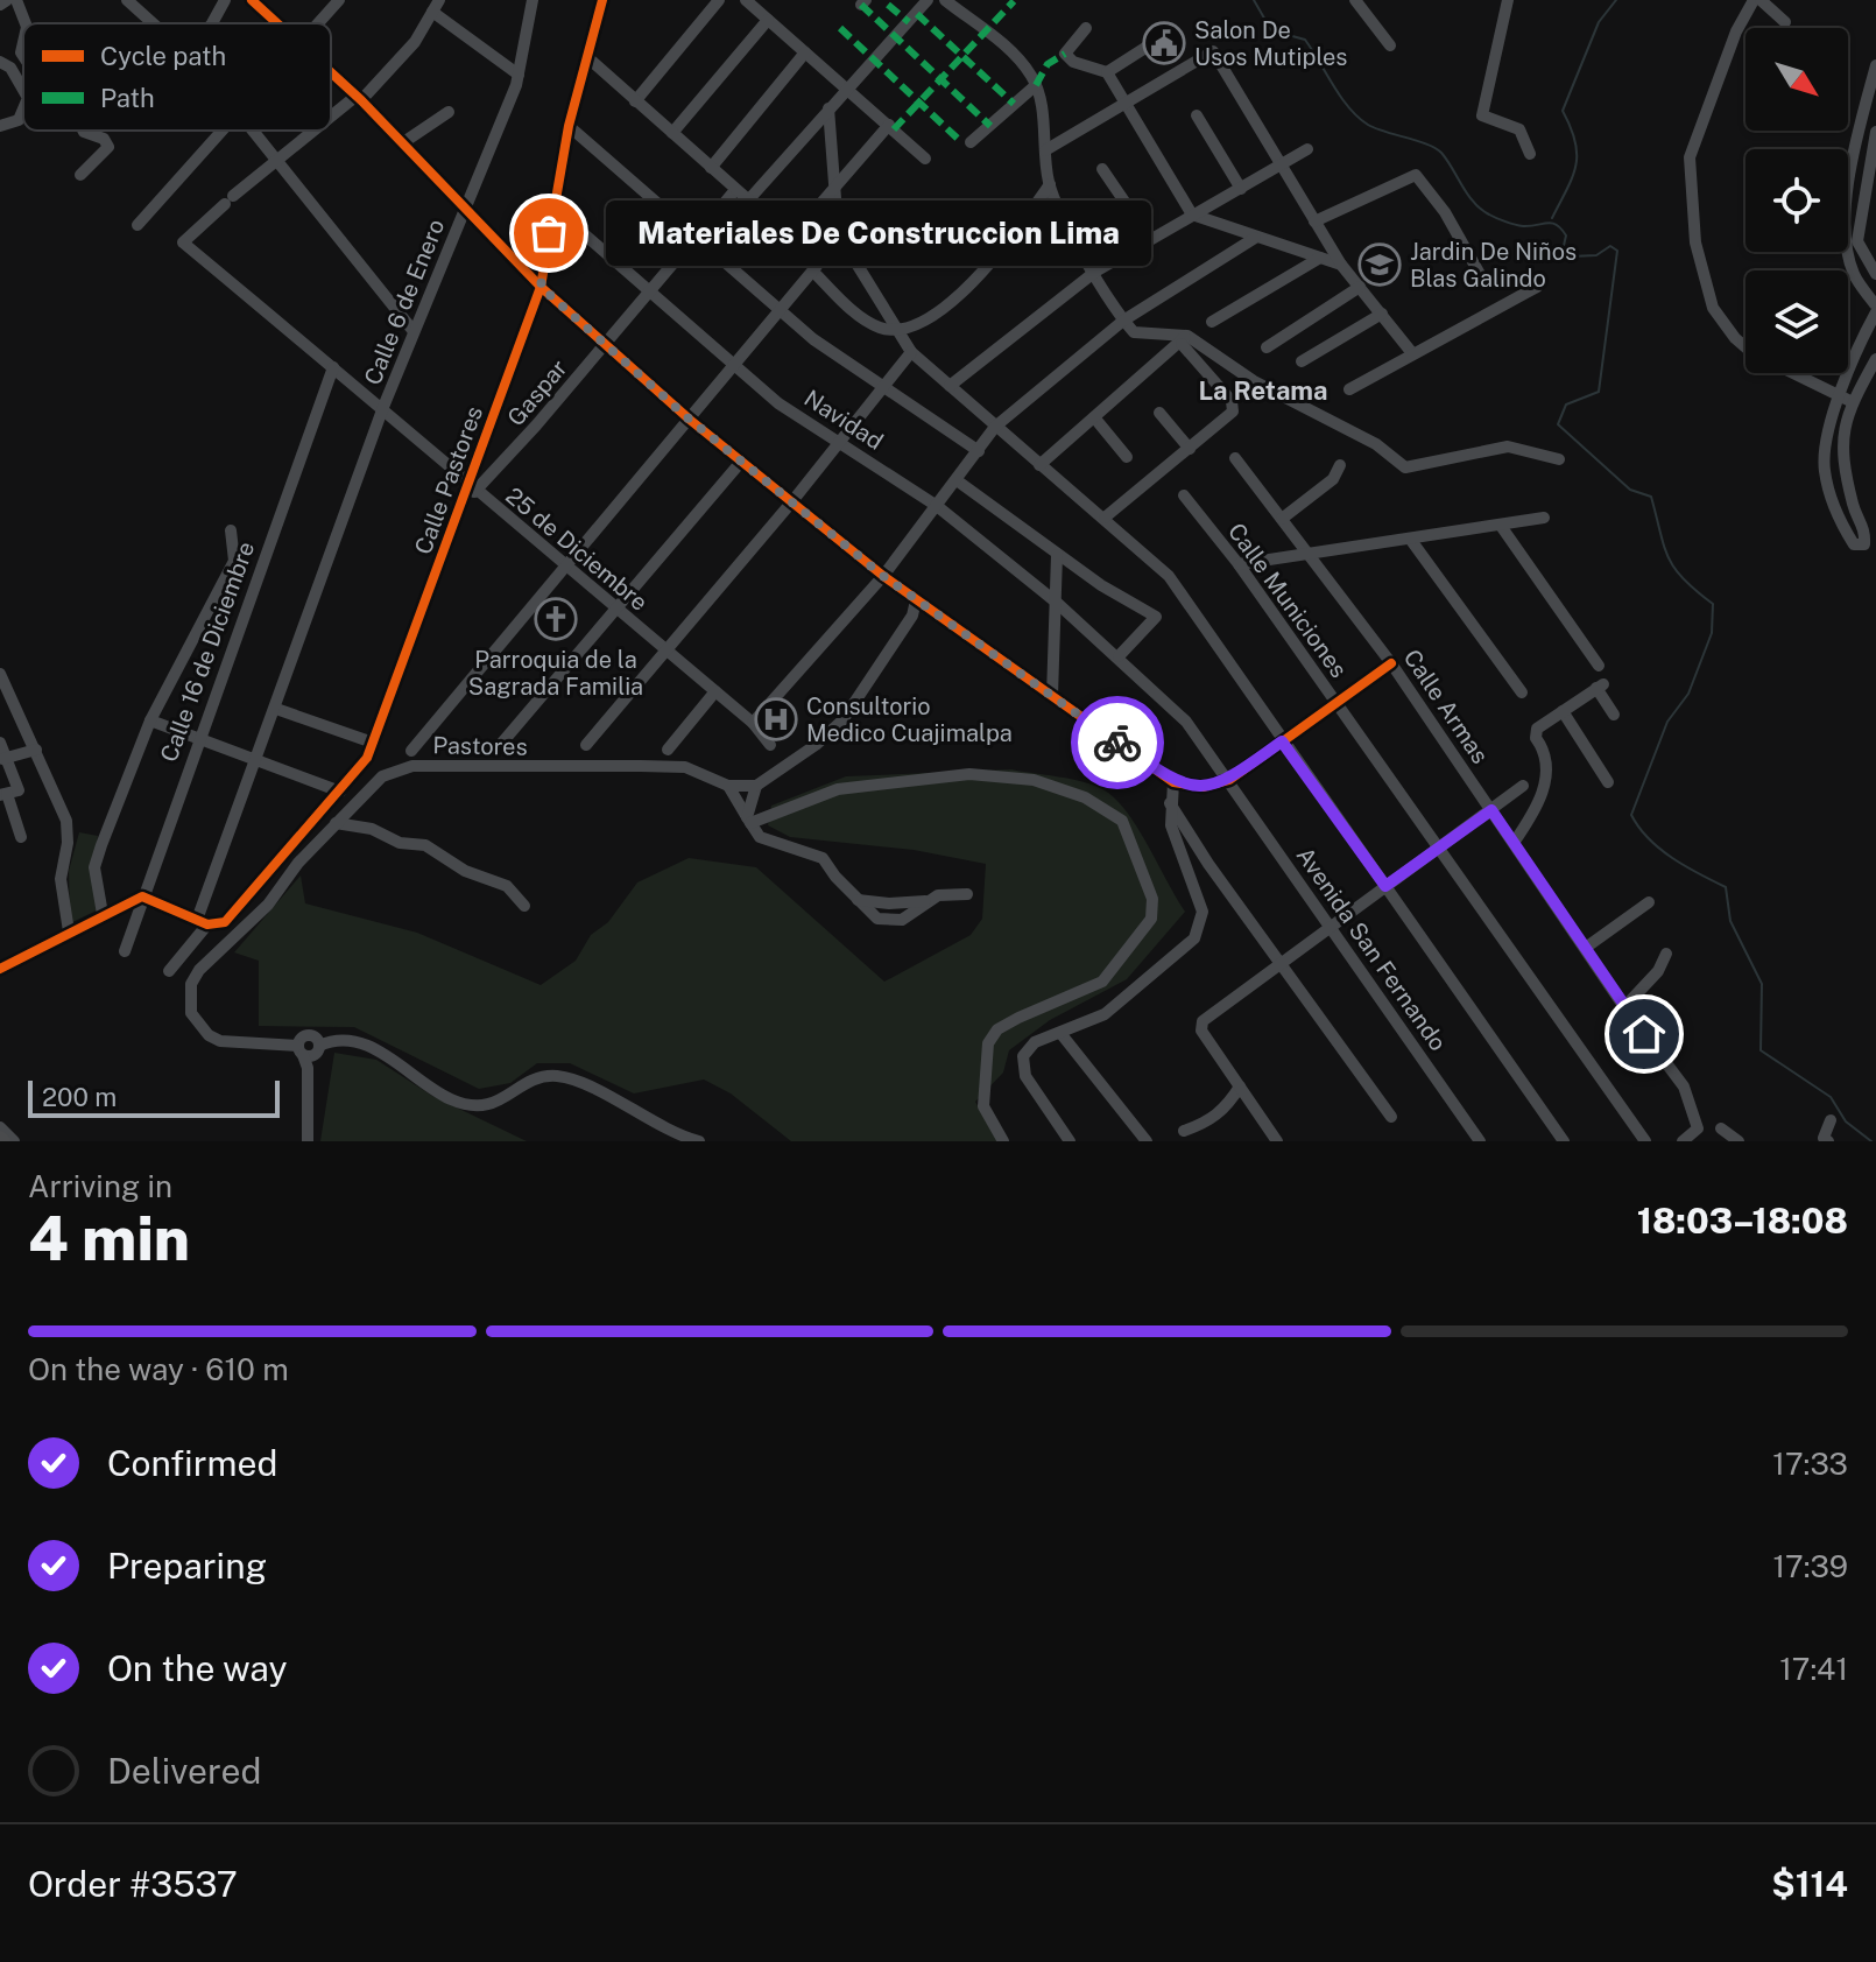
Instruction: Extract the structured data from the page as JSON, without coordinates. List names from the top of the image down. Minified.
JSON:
{"streets":{"street":["Calle 6 de Enero","Gaspar","Navidad","Calle Pastores","25 de Diciembre","Calle Municiones","Calle 16 de Diciembre","Calle Armas","Pastores","Avenida San Fernando"]},"crossings":[["Calle 6 de Enero","Calle Pastores"],["Calle 6 de Enero","25 de Diciembre"],["Gaspar","Navidad"],["Gaspar","Calle Pastores"],["Gaspar","25 de Diciembre"],["Navidad","Calle Pastores"],["Navidad","Avenida San Fernando"],["Calle Pastores","25 de Diciembre"],["25 de Diciembre","Calle 16 de Diciembre"]],"districts":["La Retama"],"places":{"public building":["Salon De Usos Mutiples"],"other":["Materiales De Construccion Lima"],"school or university":["Jardin De Niños Blas Galindo"],"church":["Parroquia de la Sagrada Familia"],"hospital":["Consultorio Medico Cuajimalpa"]},"legend":["Cycle path","Path"],"scale_bar":"200 m","north":"bottom right","page":{"bubble":"Materiales De Construccion Lima","scale":"200 m","heading":["4 min","Arriving in","18:03–18:08"],"panel":["Order #3537","$114"],"bar":"On the way · 610 m","list":[["Confirmed","17:33"],["Preparing","17:39"],["On the way","17:41"],"Delivered"]}}
